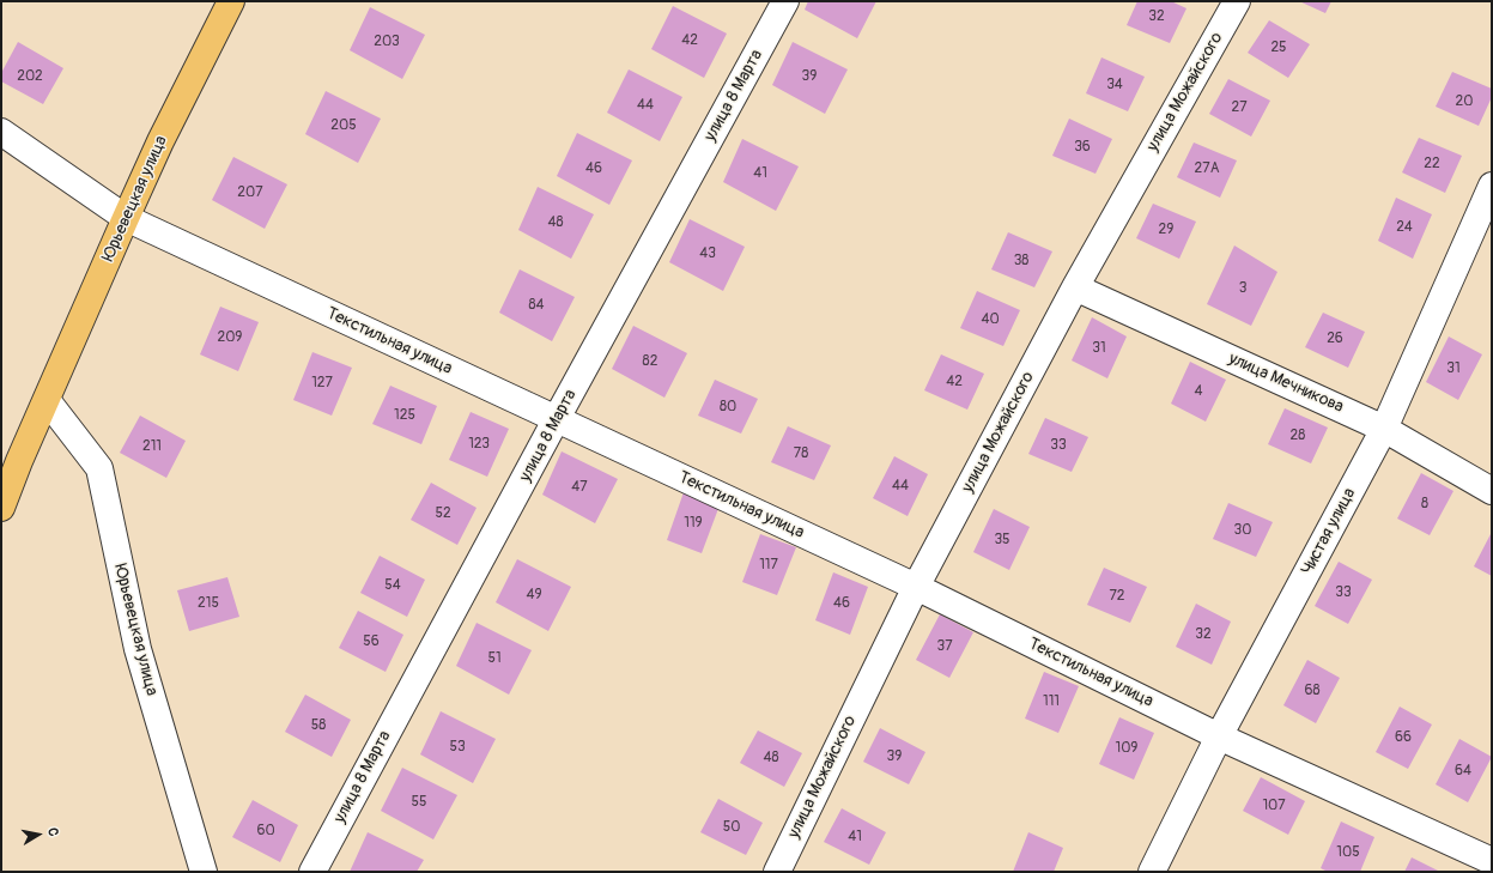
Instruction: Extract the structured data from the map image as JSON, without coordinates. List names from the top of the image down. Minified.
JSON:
{"streets":{"main road":["Юрьевецкая улица"],"street":["улица Можайского","улица 8 Марта","Текстильная улица","улица Мечникова","Чистая улица"]},"crossings":[["улица Можайского","Текстильная улица"],["улица Можайского","улица Мечникова"],["улица 8 Марта","Текстильная улица"],["Юрьевецкая улица","Текстильная улица"],["Текстильная улица","Чистая улица"],["улица Мечникова","Чистая улица"]],"house_numbers":["32","42","203","25","202","39","34","20","44","27","205","36","22","46","27А","41","207","48","24","29","43","38","3","84","40","209","26","31","82","31","42","127","4","80","125","28","123","33","211","78","44","47","8","52","119","30","35","117","54","33","49","72","215","46","32","56","37","51","68","111","58","66","53","109","39","48","64","55","107","50","60","41","105"],"north":"right"}
